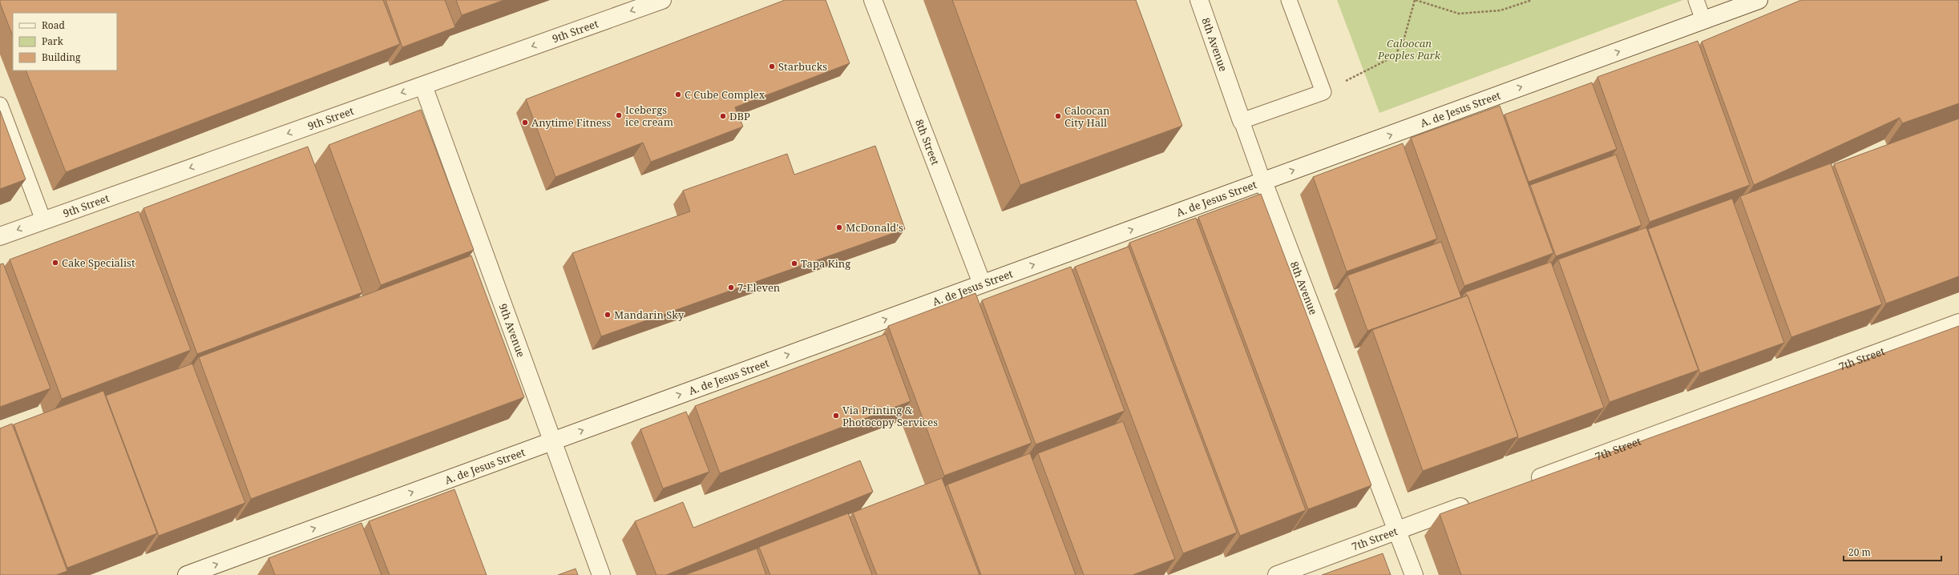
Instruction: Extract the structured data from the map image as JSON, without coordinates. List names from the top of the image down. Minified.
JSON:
{"streets":{"street":["9th Street","8th Avenue","A. de Jesus Street","8th Street","9th Avenue","7th Street"]},"crossings":[["9th Street","9th Avenue"],["8th Avenue","A. de Jesus Street"],["8th Avenue","7th Street"],["A. de Jesus Street","8th Street"],["A. de Jesus Street","9th Avenue"]],"one_way":["9th Street","A. de Jesus Street"],"parks":["Caloocan Peoples Park"],"places":["Starbucks","C Cube Complex","Icebergs ice cream","DBP","Caloocan City Hall","Anytime Fitness","McDonald's","Cake Specialist","Tapa King","7-Eleven","Mandarin Sky","Via Printing & Photocopy Services"],"legend":["Road","Park","Building"],"scale_bar":"20 m"}
